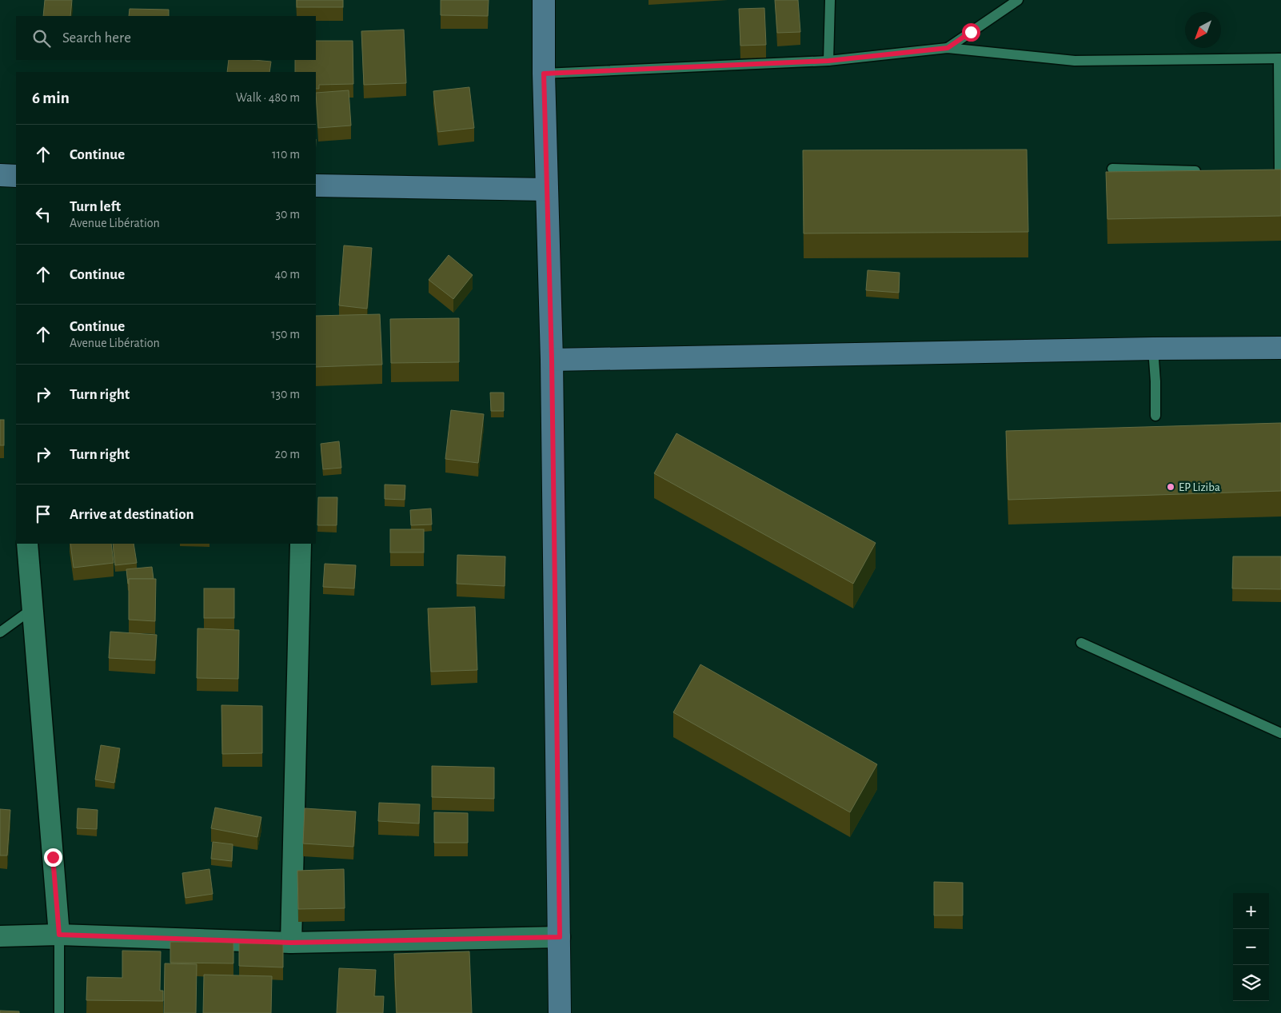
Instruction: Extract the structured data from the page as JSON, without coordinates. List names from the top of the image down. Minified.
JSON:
{"places":["EP Liziba"],"north":"bottom left","page":{"search":"Search here","heading":["6 min","Walk · 480 m"],"list":[["Continue","110 m"],["Turn left","Avenue Libération","30 m"],["Continue","40 m"],["Continue","Avenue Libération","150 m"],["Turn right","130 m"],["Turn right","20 m"],"Arrive at destination"],"map_buttons":["+","−"]}}
